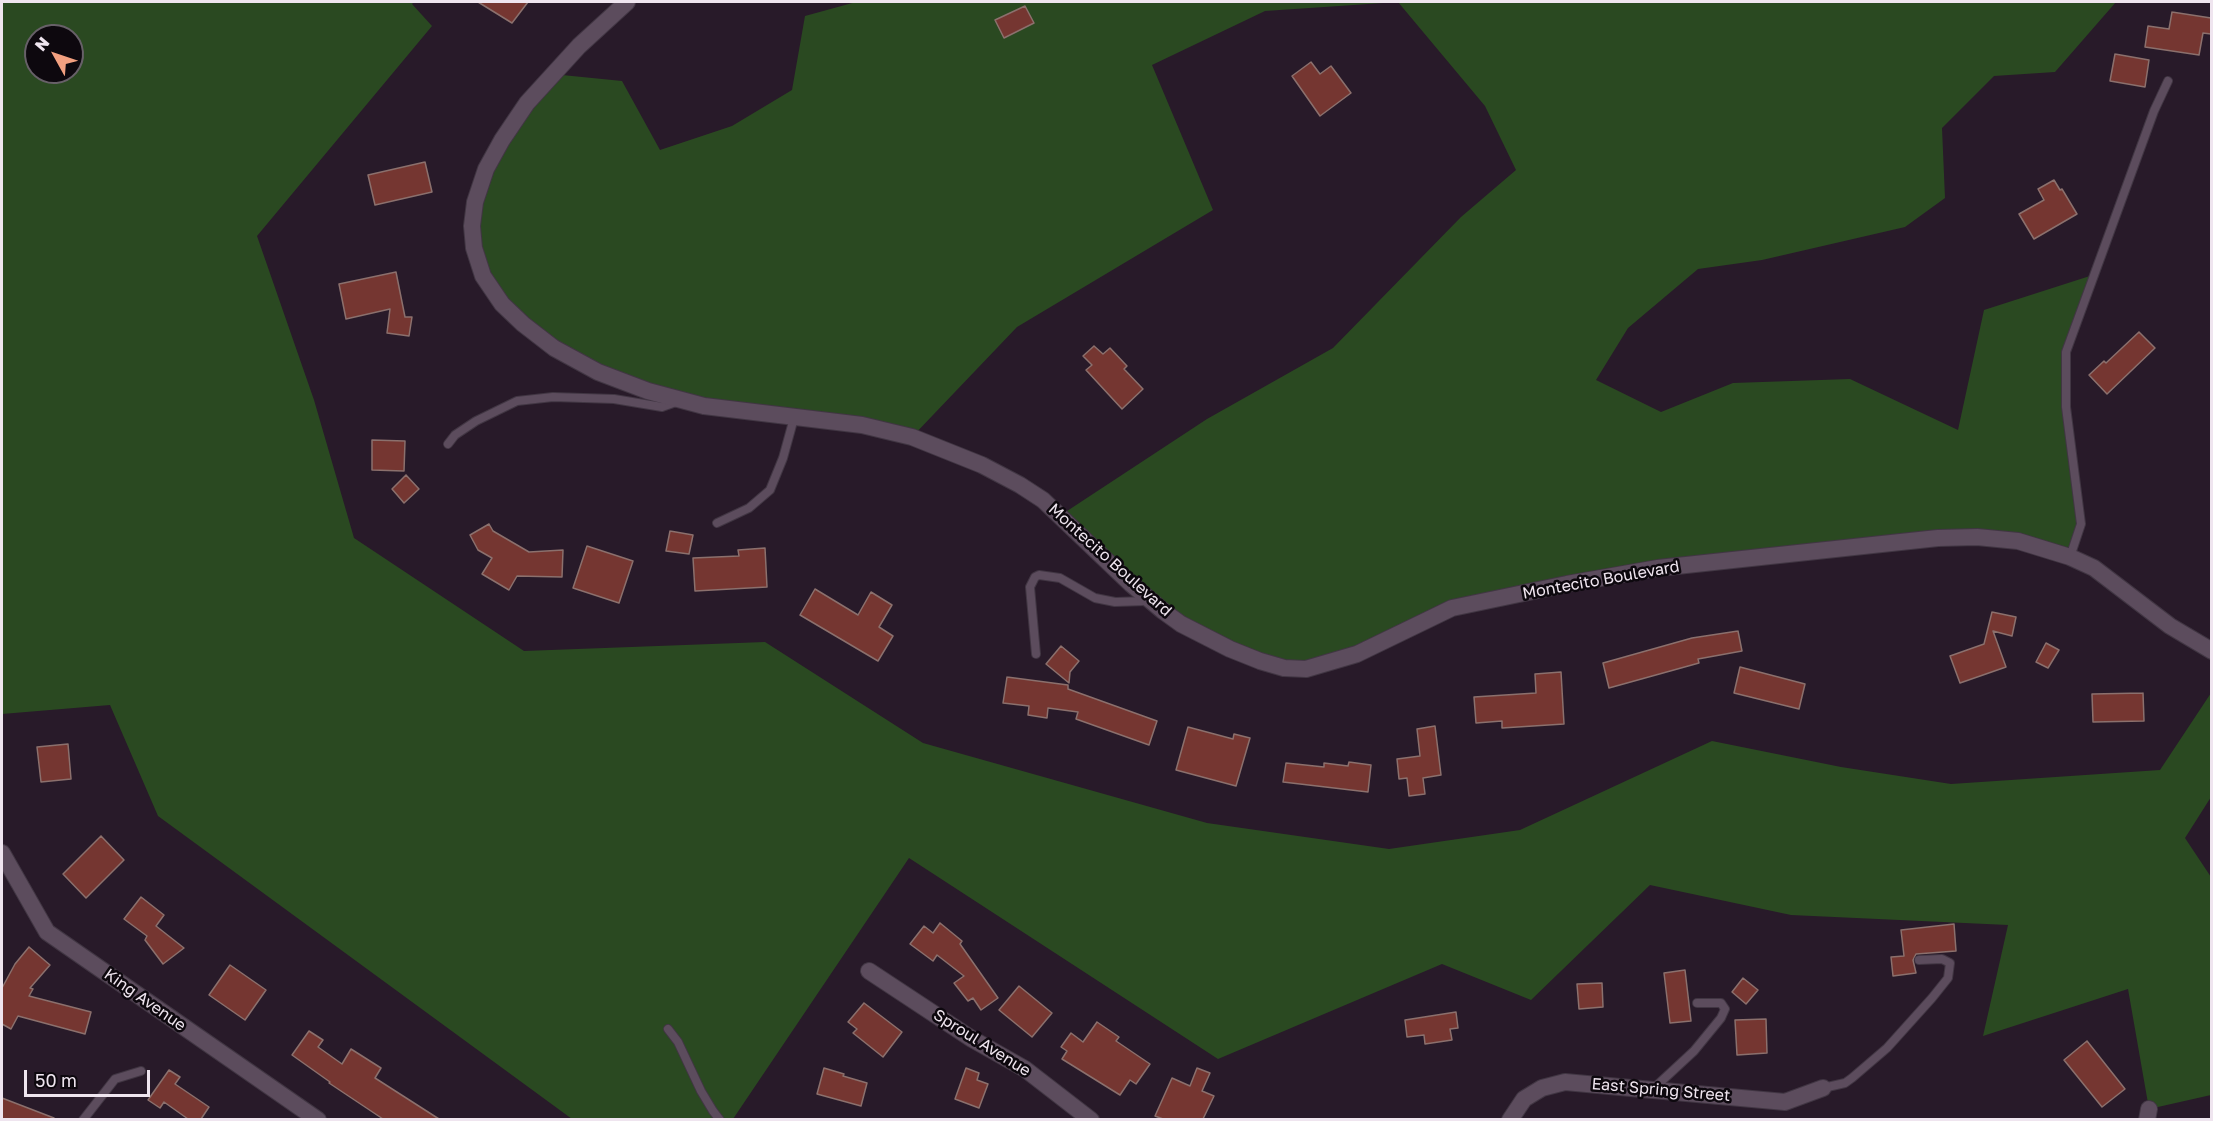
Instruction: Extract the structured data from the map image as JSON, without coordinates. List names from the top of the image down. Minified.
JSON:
{"streets":{"street":["Montecito Boulevard","King Avenue","Sproul Avenue","East Spring Street"]},"scale_bar":"50 m","north":"top left"}
